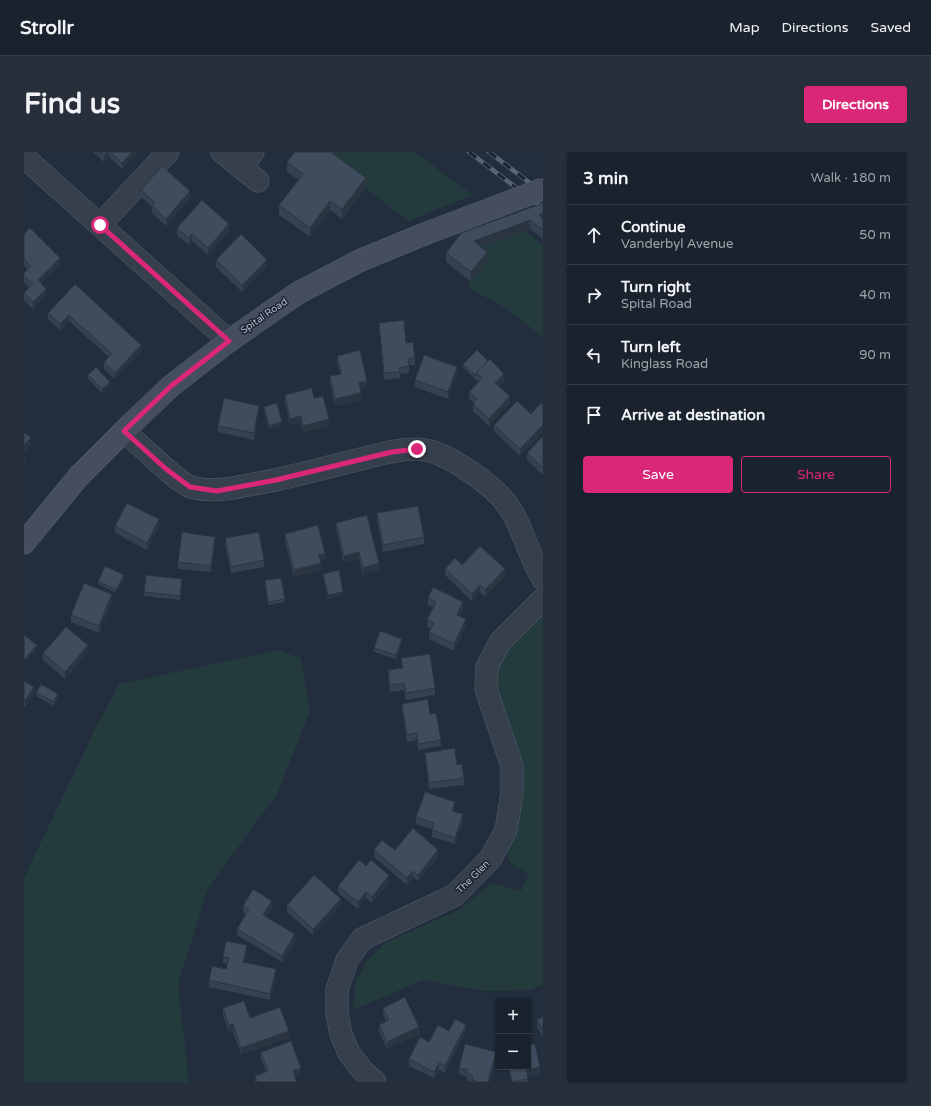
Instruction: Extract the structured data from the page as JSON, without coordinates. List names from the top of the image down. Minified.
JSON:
{"streets":{"main road":["Spital Road"],"street":["The Glen"]},"page":{"header":"Strollr","nav":["Map","Directions","Saved"],"buttons":["Directions",["Save","Share"]],"title":"Find us","heading":["3 min","Walk · 180 m"],"list":[["Continue","Vanderbyl Avenue","50 m"],["Turn right","Spital Road","40 m"],["Turn left","Kinglass Road","90 m"],"Arrive at destination"],"map_buttons":["+","−"]}}
